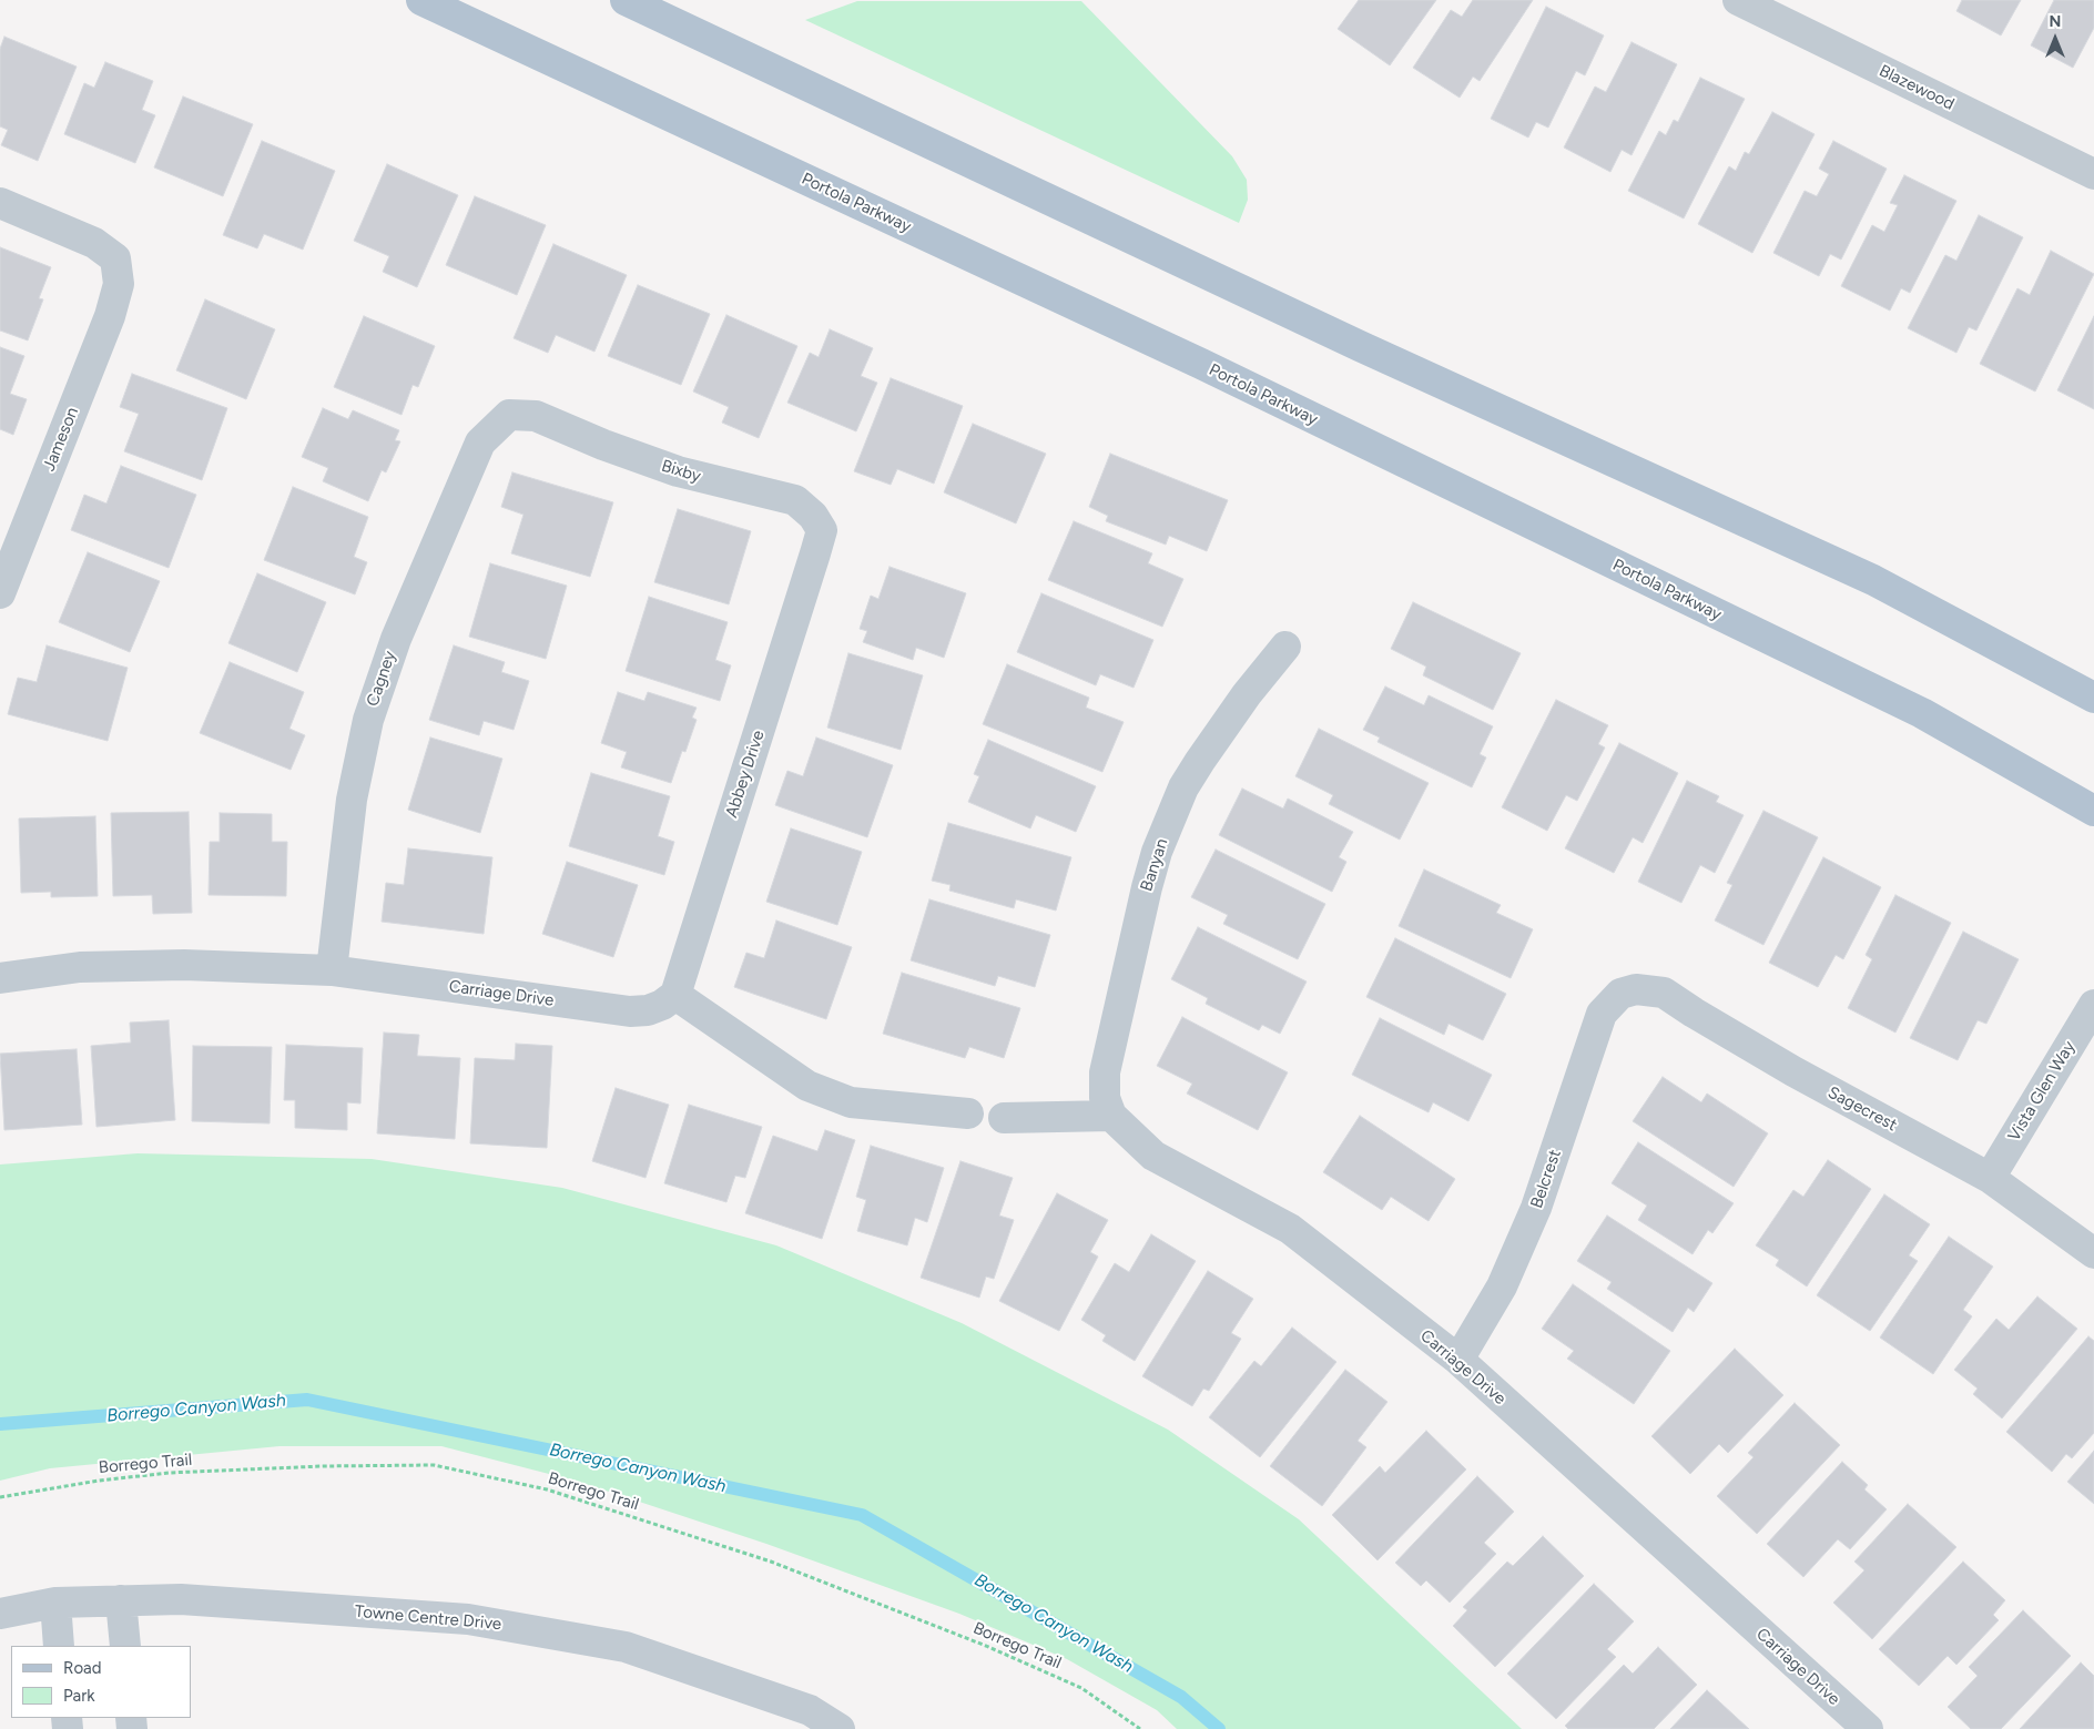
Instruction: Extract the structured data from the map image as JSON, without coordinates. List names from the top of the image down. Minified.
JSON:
{"streets":{"main road":["Portola Parkway"],"street":["Blazewood","Jameson","Bixby","Cagney","Abbey Drive","Banyan","Carriage Drive","Vista Glen Way","Sagecrest","Belcrest","Towne Centre Drive"],"path":["Borrego Trail"]},"crossings":[["Bixby","Cagney"],["Bixby","Abbey Drive"],["Cagney","Carriage Drive"],["Abbey Drive","Carriage Drive"],["Banyan","Carriage Drive"],["Carriage Drive","Belcrest"],["Vista Glen Way","Sagecrest"],["Sagecrest","Belcrest"]],"water":["Borrego Canyon Wash"],"legend":["Road","Park"],"north":"top"}
